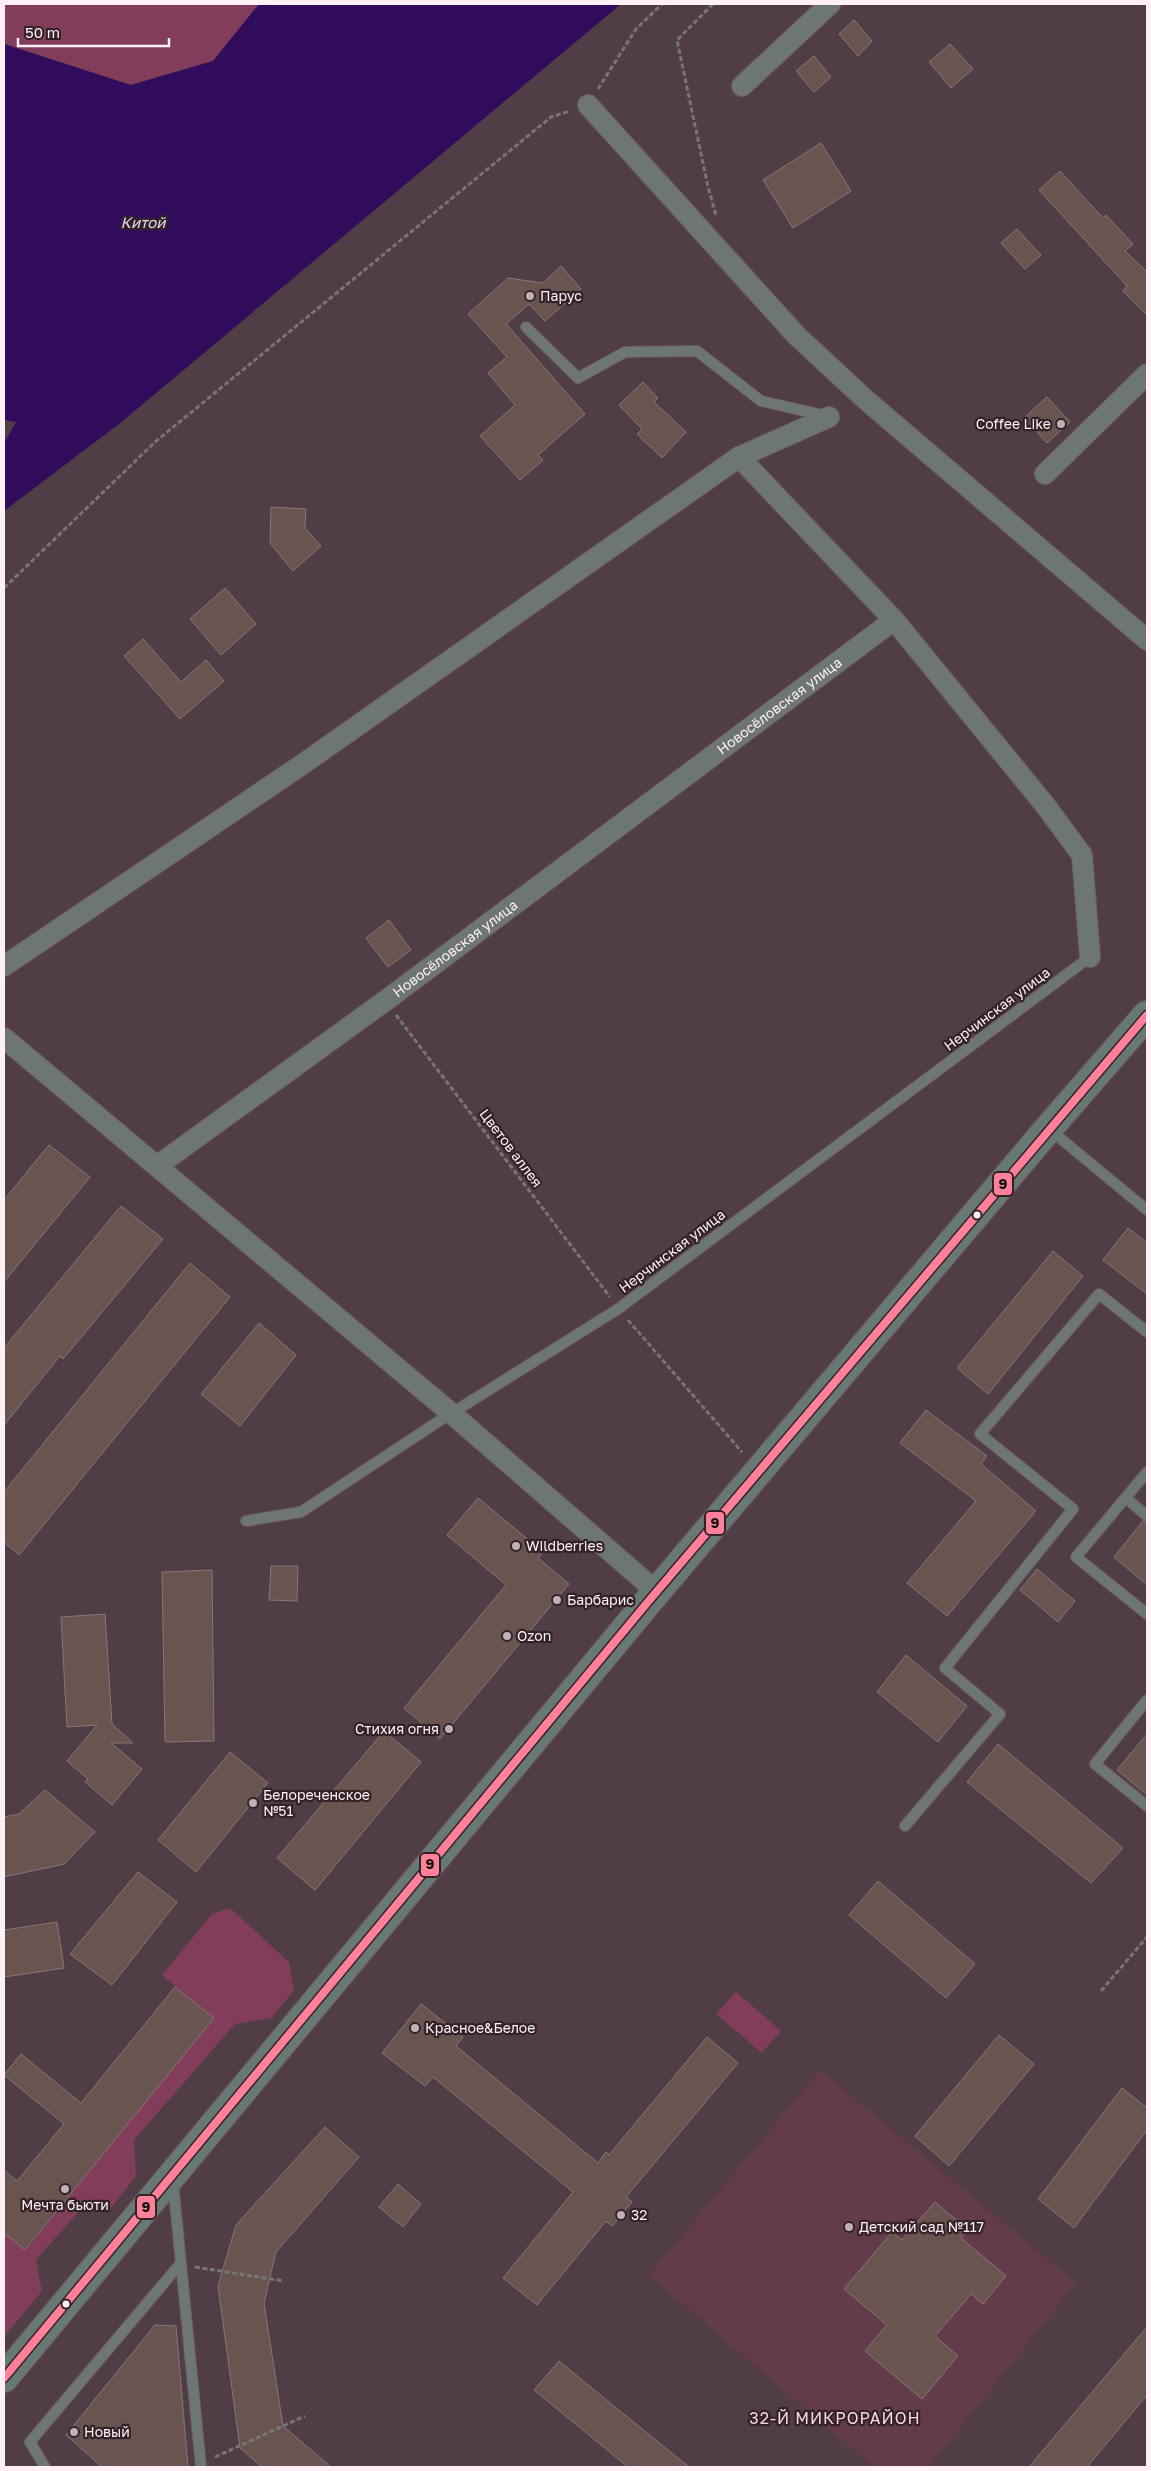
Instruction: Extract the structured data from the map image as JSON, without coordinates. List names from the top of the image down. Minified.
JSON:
{"streets":{"street":["Новосёловская улица"],"lane":["Нерчинская улица"],"path":["Цветов аллея"]},"crossings":[["Новосёловская улица","Цветов аллея"],["Нерчинская улица","Цветов аллея"]],"districts":["32-Й МИКРОРАЙОН"],"water":["Китой"],"places":["Парус","Coffee Like","Wildberries","Барбарис","Ozon","Стихия огня","Белореченское №51","Красное&Белое","Мечта бьюти","32","Детский сад №117","Новый"],"lines":["transit line 9"],"scale_bar":"50 m"}
